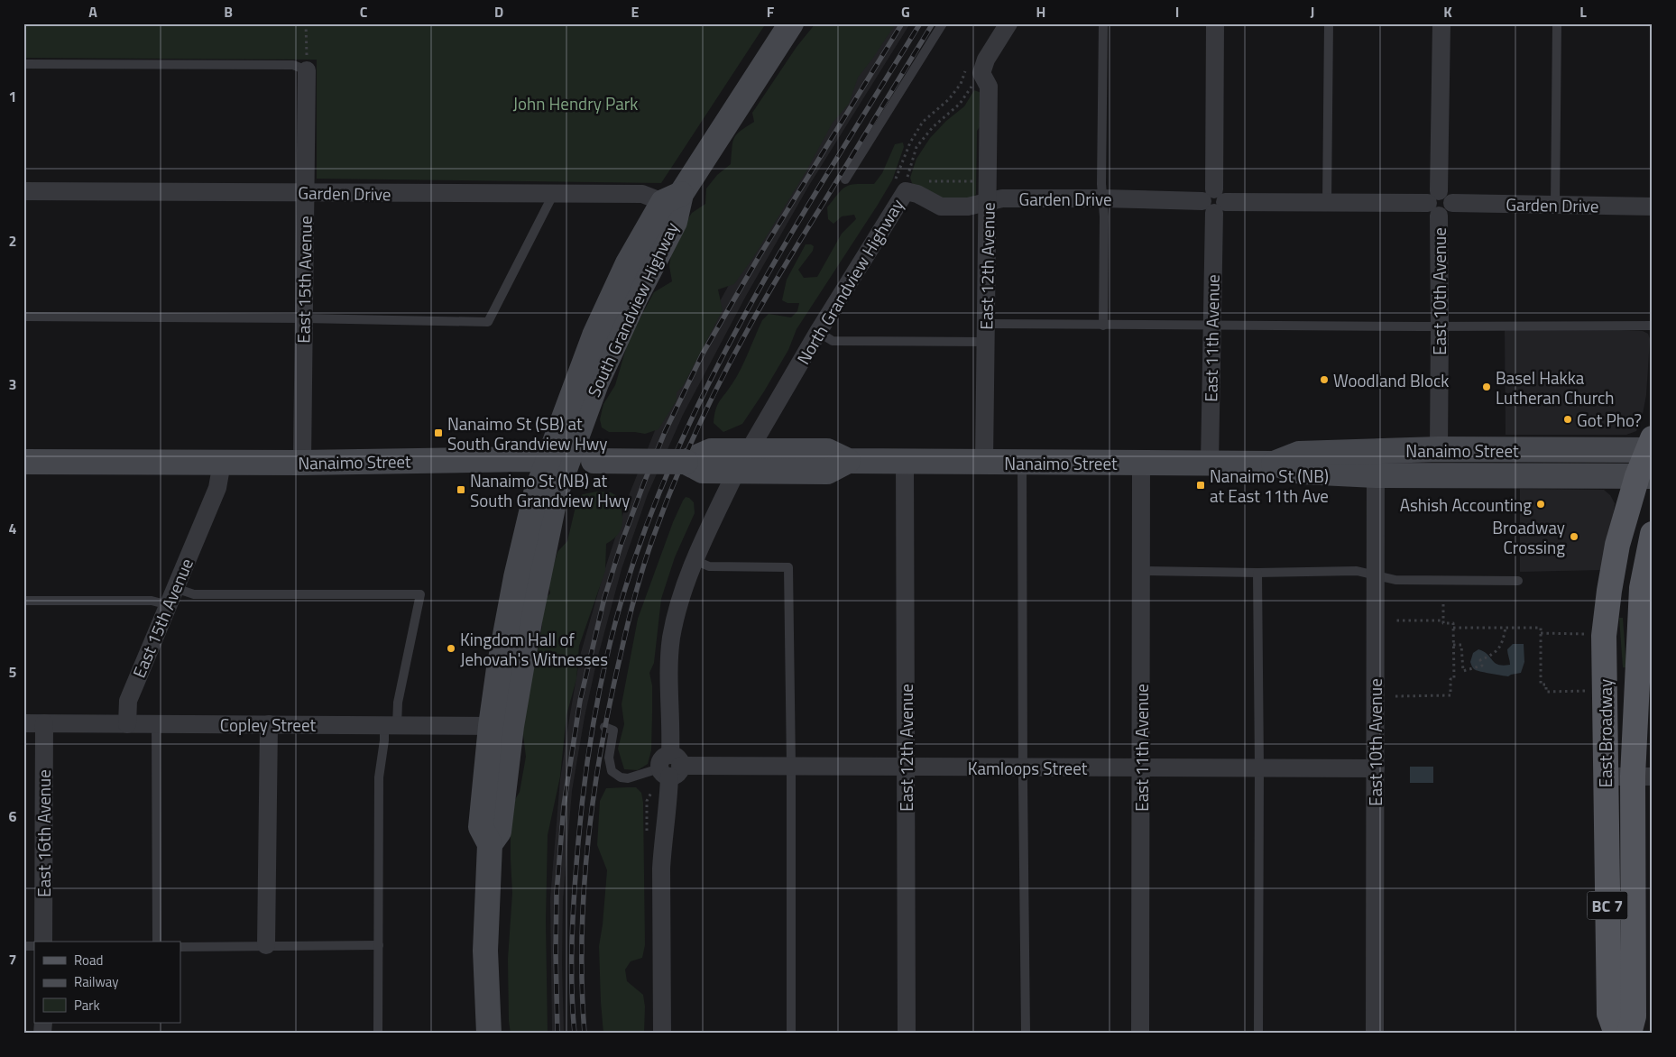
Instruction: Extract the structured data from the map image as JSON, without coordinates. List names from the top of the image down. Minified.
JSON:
{"streets":{"main road":["South Grandview Highway","Nanaimo Street","East Broadway","BC 7"],"street":["Garden Drive","East 12th Avenue","East 15th Avenue","North Grandview Highway","East 10th Avenue","East 11th Avenue","Copley Street","Kamloops Street","East 16th Avenue"]},"crossings":[["Garden Drive","East 12th Avenue"],["Garden Drive","East 15th Avenue"],["Garden Drive","North Grandview Highway"],["Garden Drive","East 10th Avenue"],["Garden Drive","South Grandview Highway"],["Garden Drive","East 11th Avenue"],["East 12th Avenue","North Grandview Highway"],["East 12th Avenue","Nanaimo Street"],["East 12th Avenue","Kamloops Street"],["East 15th Avenue","Nanaimo Street"],["East 15th Avenue","Copley Street"],["North Grandview Highway","Nanaimo Street"],["East 10th Avenue","Nanaimo Street"],["East 10th Avenue","Kamloops Street"],["South Grandview Highway","Nanaimo Street"],["South Grandview Highway","Copley Street"],["East 11th Avenue","Nanaimo Street"],["East 11th Avenue","Kamloops Street"],["Nanaimo Street","East Broadway"],["Copley Street","East 16th Avenue"]],"parks":["John Hendry Park"],"places":{"other":["Woodland Block","Basel Hakka Lutheran Church","Got Pho?","Ashish Accounting","Broadway Crossing","Kingdom Hall of Jehovah's Witnesses"],"transit":["Nanaimo St (SB) at South Grandview Hwy","Nanaimo St (NB) at East 11th Ave","Nanaimo St (NB) at South Grandview Hwy"]},"legend":["Road","Railway","Park"],"grid":{"columns":["A","B","C","D","E","F","G","H","I","J","K","L"],"rows":["1","2","3","4","5","6","7"]}}
